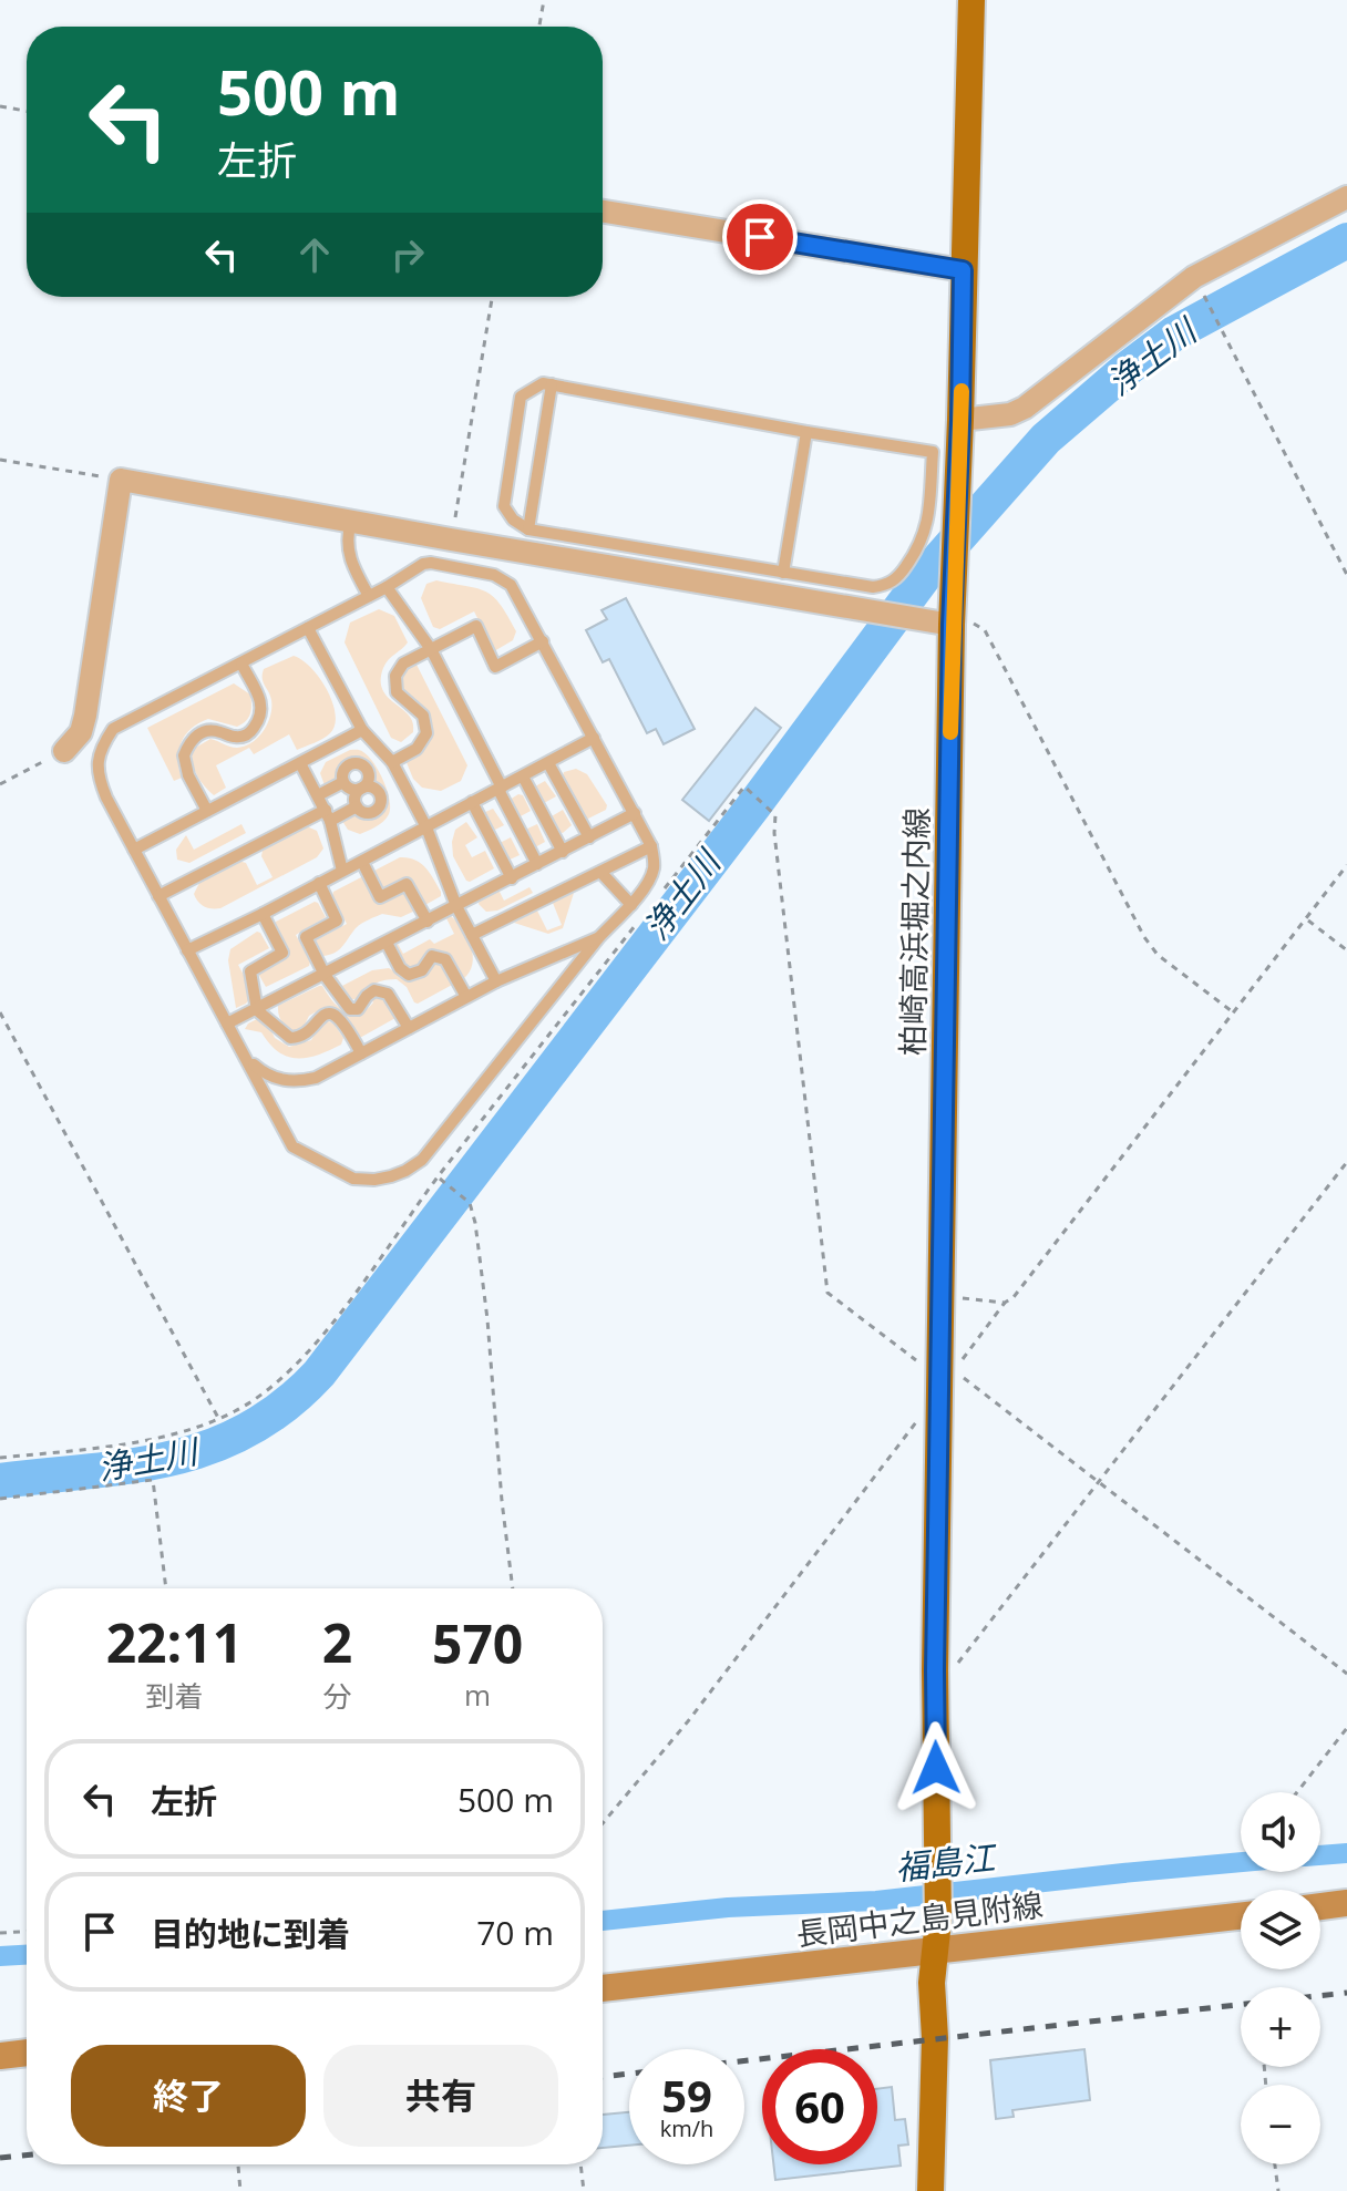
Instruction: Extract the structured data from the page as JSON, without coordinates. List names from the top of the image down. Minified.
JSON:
{"streets":{"main road":["柏崎高浜堀之内線","長岡中之島見附線"]},"crossings":[["柏崎高浜堀之内線","長岡中之島見附線"]],"water":["浄土川","福島江"],"page":{"turn":["500 m","左折"],"eta":["22:11","到着","2","分","570","m"],"list":[{"name":"左折","value":"500 m"},{"name":"目的地に到着","value":"70 m"}],"map_buttons":["+","−"],"buttons":["終了","共有"],"speed":"59 km/h","limit":"60"}}
